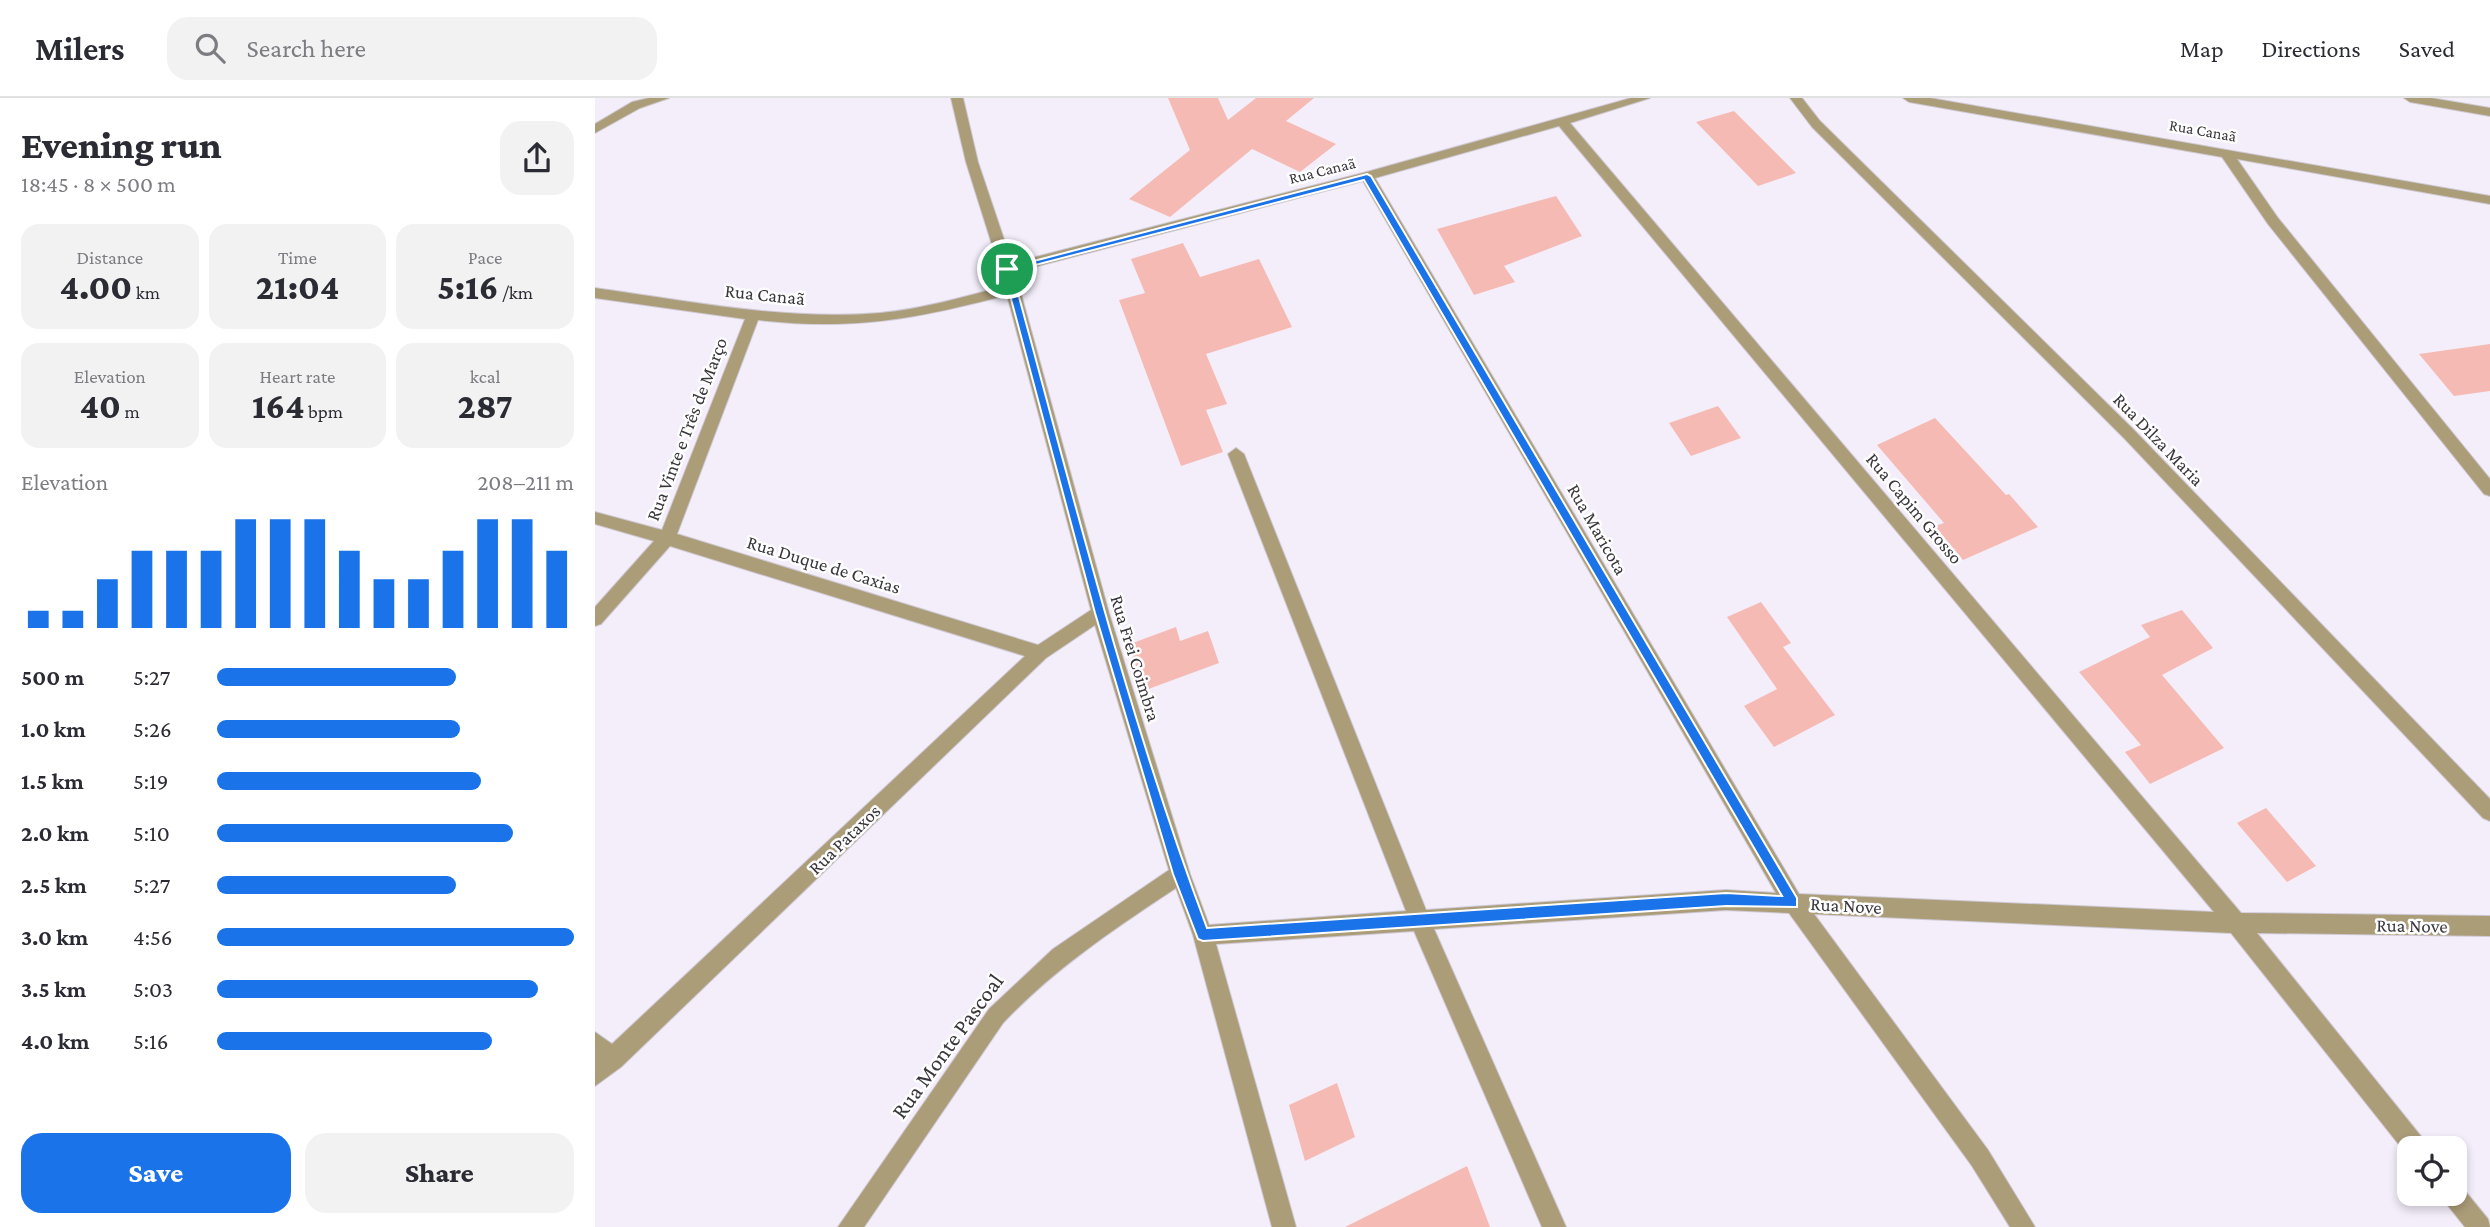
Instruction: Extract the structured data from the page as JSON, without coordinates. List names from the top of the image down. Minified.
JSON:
{"streets":{"street":["Rua Canaã","Rua Vinte e Três de Março","Rua Dilza Maria","Rua Capim Grosso","Rua Maricota","Rua Duque de Caxias","Rua Frei Coimbra","Rua Pataxos","Rua Nove","Rua Monte Pascoal"]},"crossings":[["Rua Canaã","Rua Vinte e Três de Março"],["Rua Canaã","Rua Capim Grosso"],["Rua Canaã","Rua Maricota"],["Rua Canaã","Rua Frei Coimbra"],["Rua Vinte e Três de Março","Rua Duque de Caxias"],["Rua Capim Grosso","Rua Nove"],["Rua Maricota","Rua Nove"],["Rua Duque de Caxias","Rua Pataxos"],["Rua Frei Coimbra","Rua Pataxos"],["Rua Frei Coimbra","Rua Nove"],["Rua Frei Coimbra","Rua Monte Pascoal"]],"page":{"header":"Milers","search":"Search here","nav":["Map","Directions","Saved"],"heading":["Evening run","18:45 · 8 × 500 m"],"stats":[["Distance","4.00 km"],["Time","21:04"],["Pace","5:16 /km"],["Elevation","40 m"],["Heart rate","164 bpm"],["kcal","287"]],"chart":["Elevation","208–211 m"],"list":[{"name":"500 m","note":"5:27"},{"name":"1.0 km","note":"5:26"},{"name":"1.5 km","note":"5:19"},{"name":"2.0 km","note":"5:10"},{"name":"2.5 km","note":"5:27"},{"name":"3.0 km","note":"4:56"},{"name":"3.5 km","note":"5:03"},{"name":"4.0 km","note":"5:16"}],"buttons":["Save","Share"]}}
